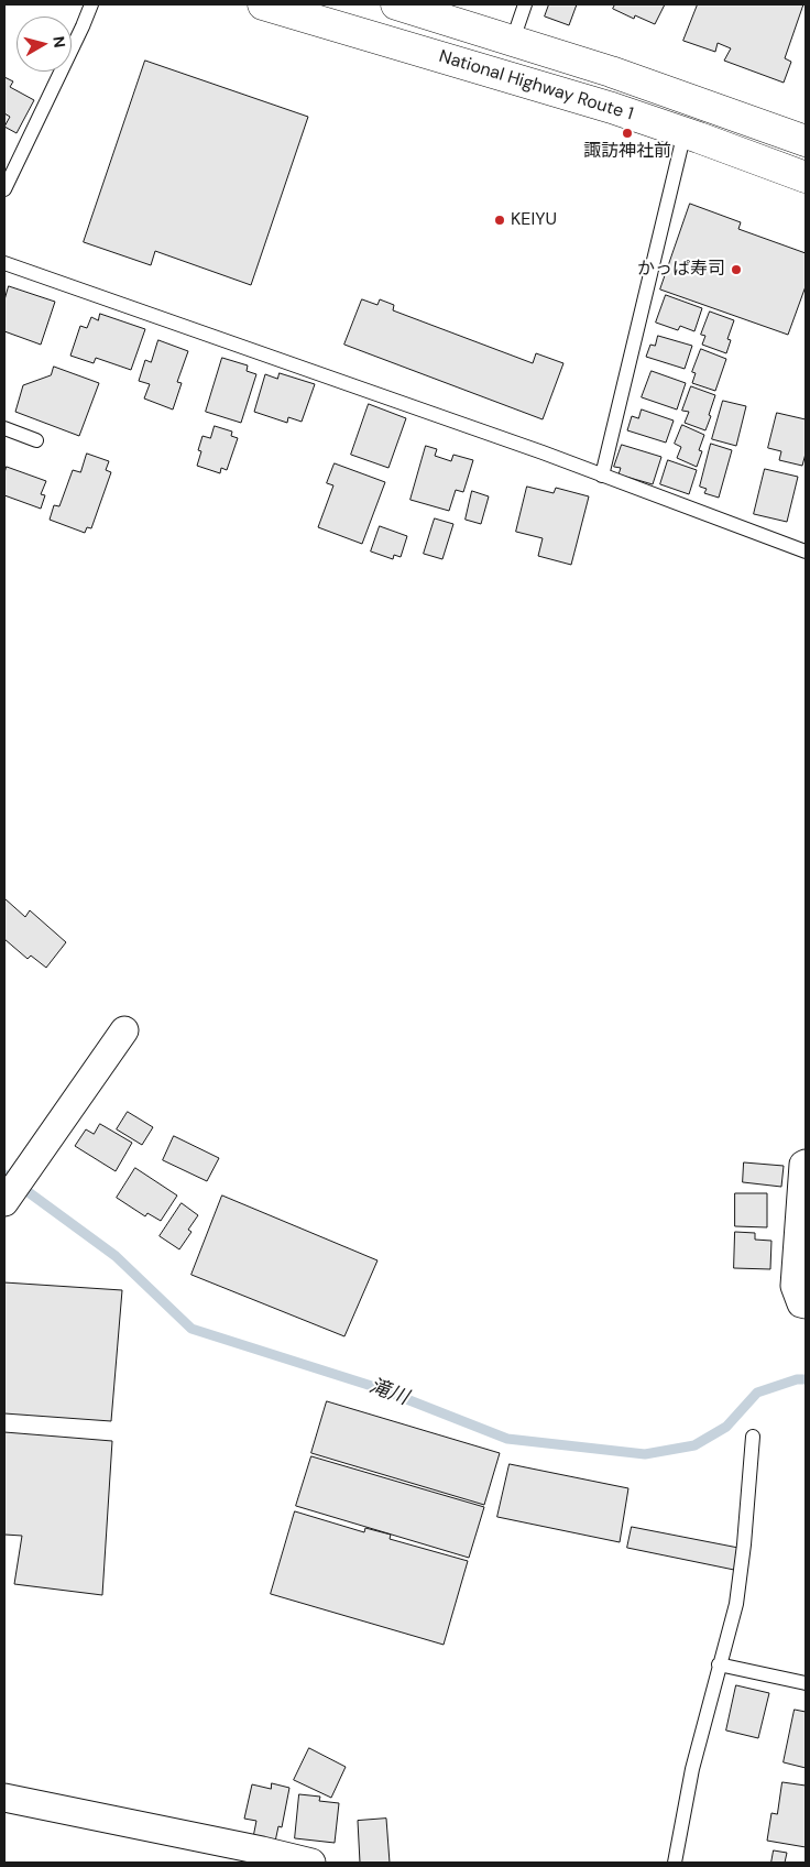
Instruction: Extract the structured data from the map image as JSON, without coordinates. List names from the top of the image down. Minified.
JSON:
{"streets":{"highway":["National Highway Route 1"]},"water":["滝川"],"places":["諏訪神社前","KEIYU","かっぱ寿司"],"north":"right"}
